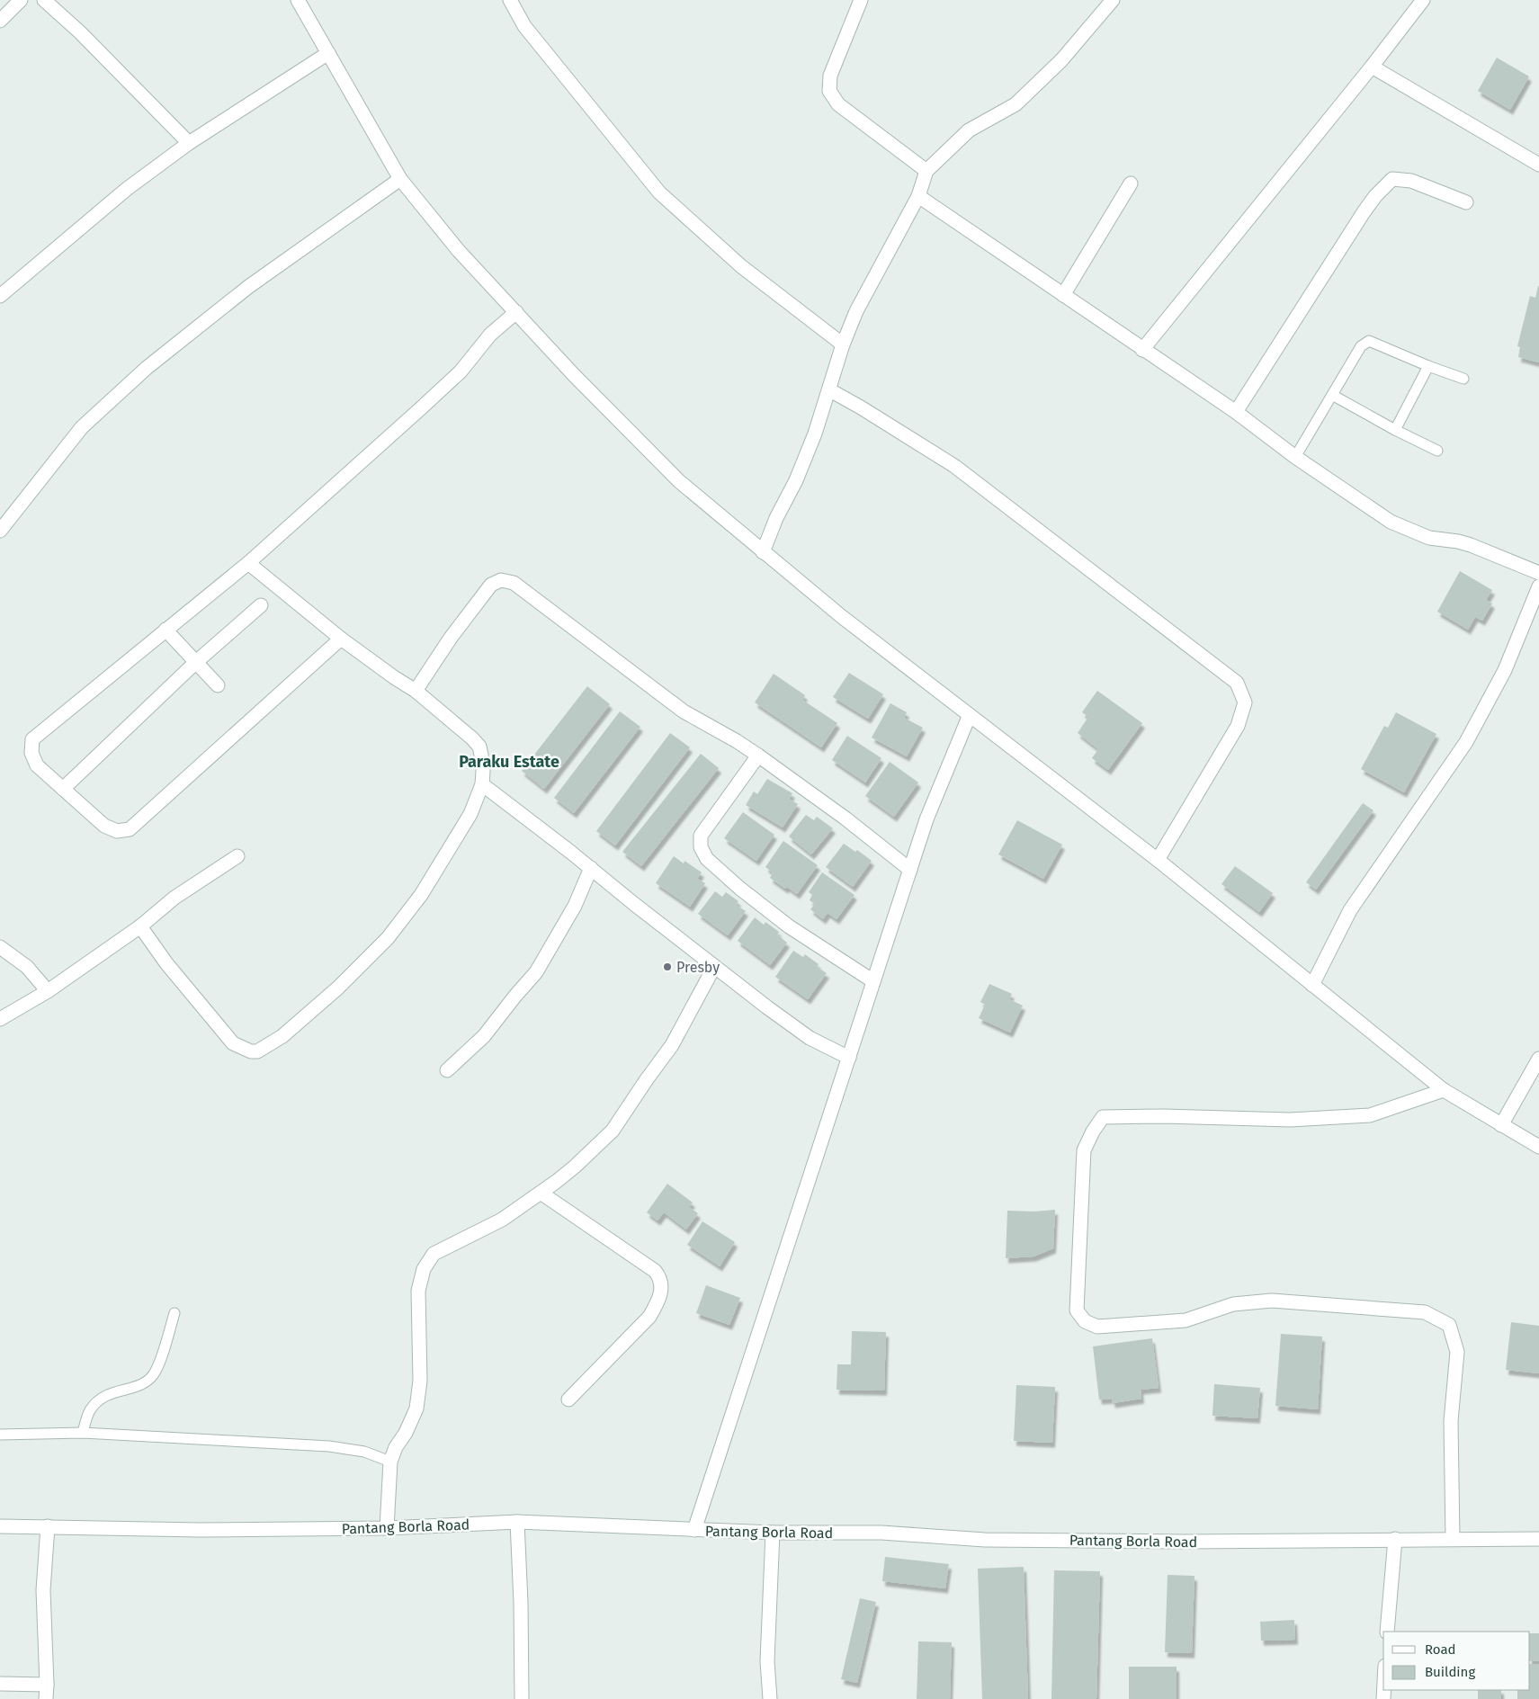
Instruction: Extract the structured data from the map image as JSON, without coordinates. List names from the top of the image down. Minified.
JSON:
{"streets":{"street":["Pantang Borla Road"]},"districts":["Paraku Estate"],"places":["Presby"],"legend":["Road","Building"]}
